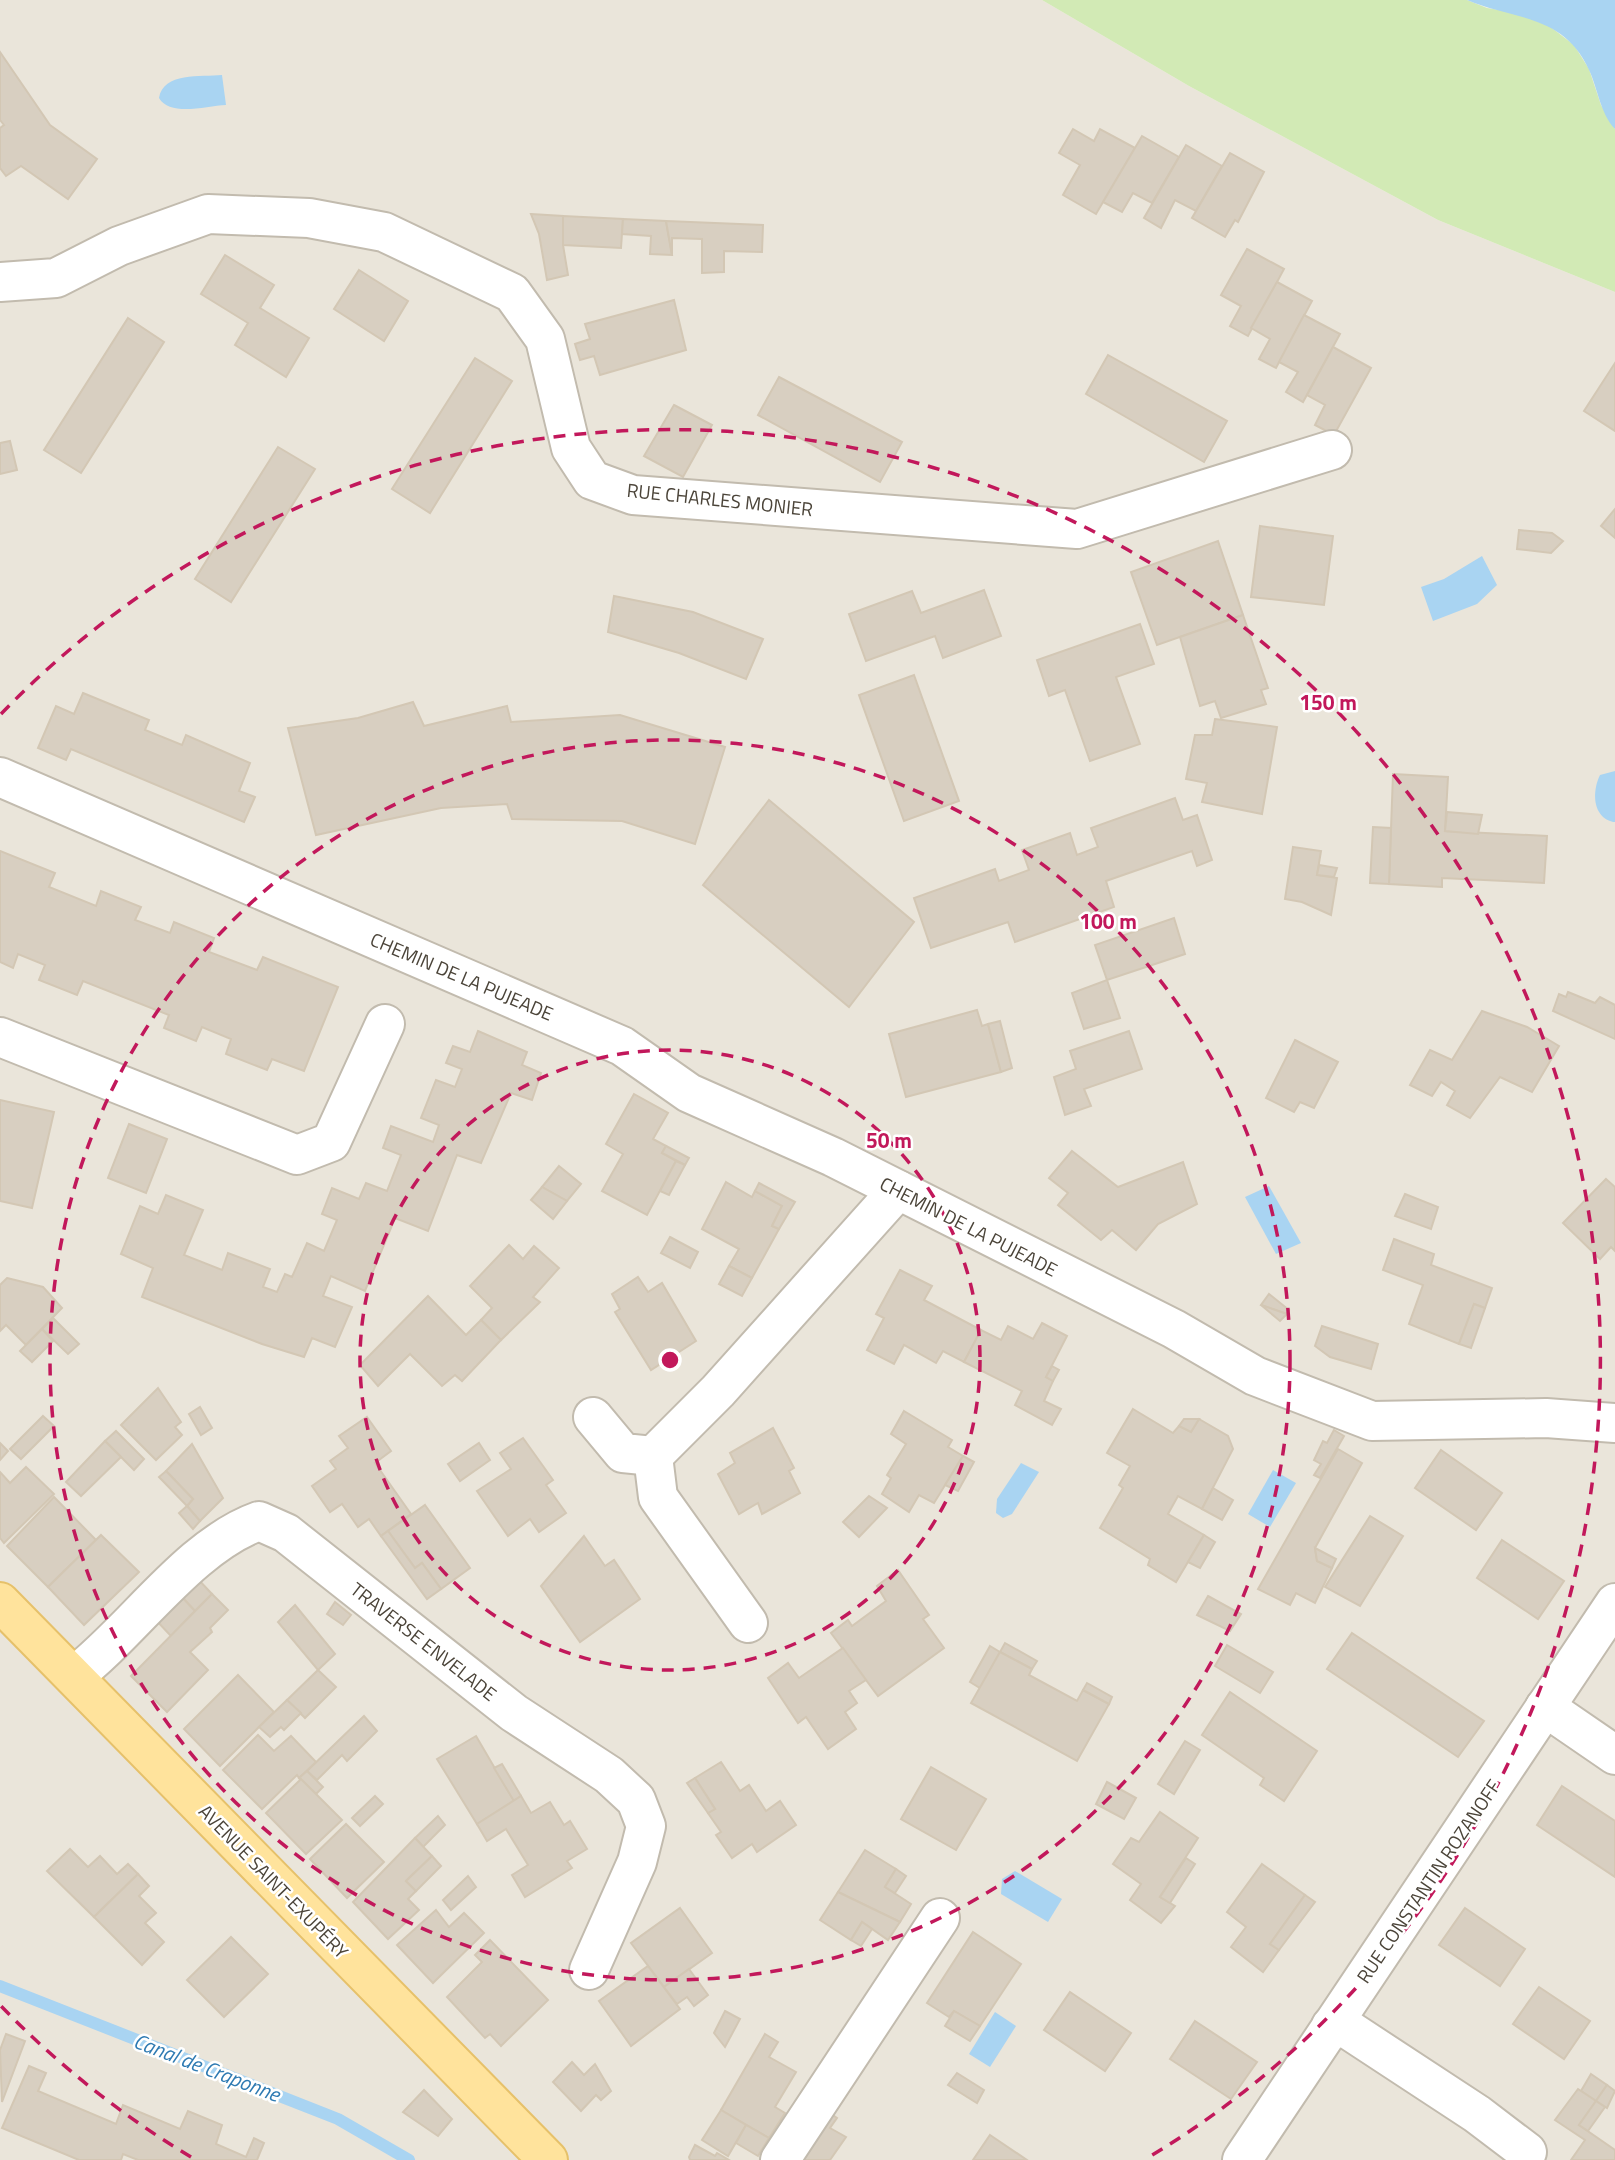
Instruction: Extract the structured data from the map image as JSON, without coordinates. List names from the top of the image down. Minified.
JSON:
{"streets":{"main road":["AVENUE SAINT-EXUPÉRY"],"street":["RUE CHARLES MONIER","CHEMIN DE LA PUJEADE","TRAVERSE ENVELADE","RUE CONSTANTIN ROZANOFF"]},"crossings":[["TRAVERSE ENVELADE","AVENUE SAINT-EXUPÉRY"]],"water":["Canal de Craponne"],"rings":["150 m","100 m","50 m"]}
